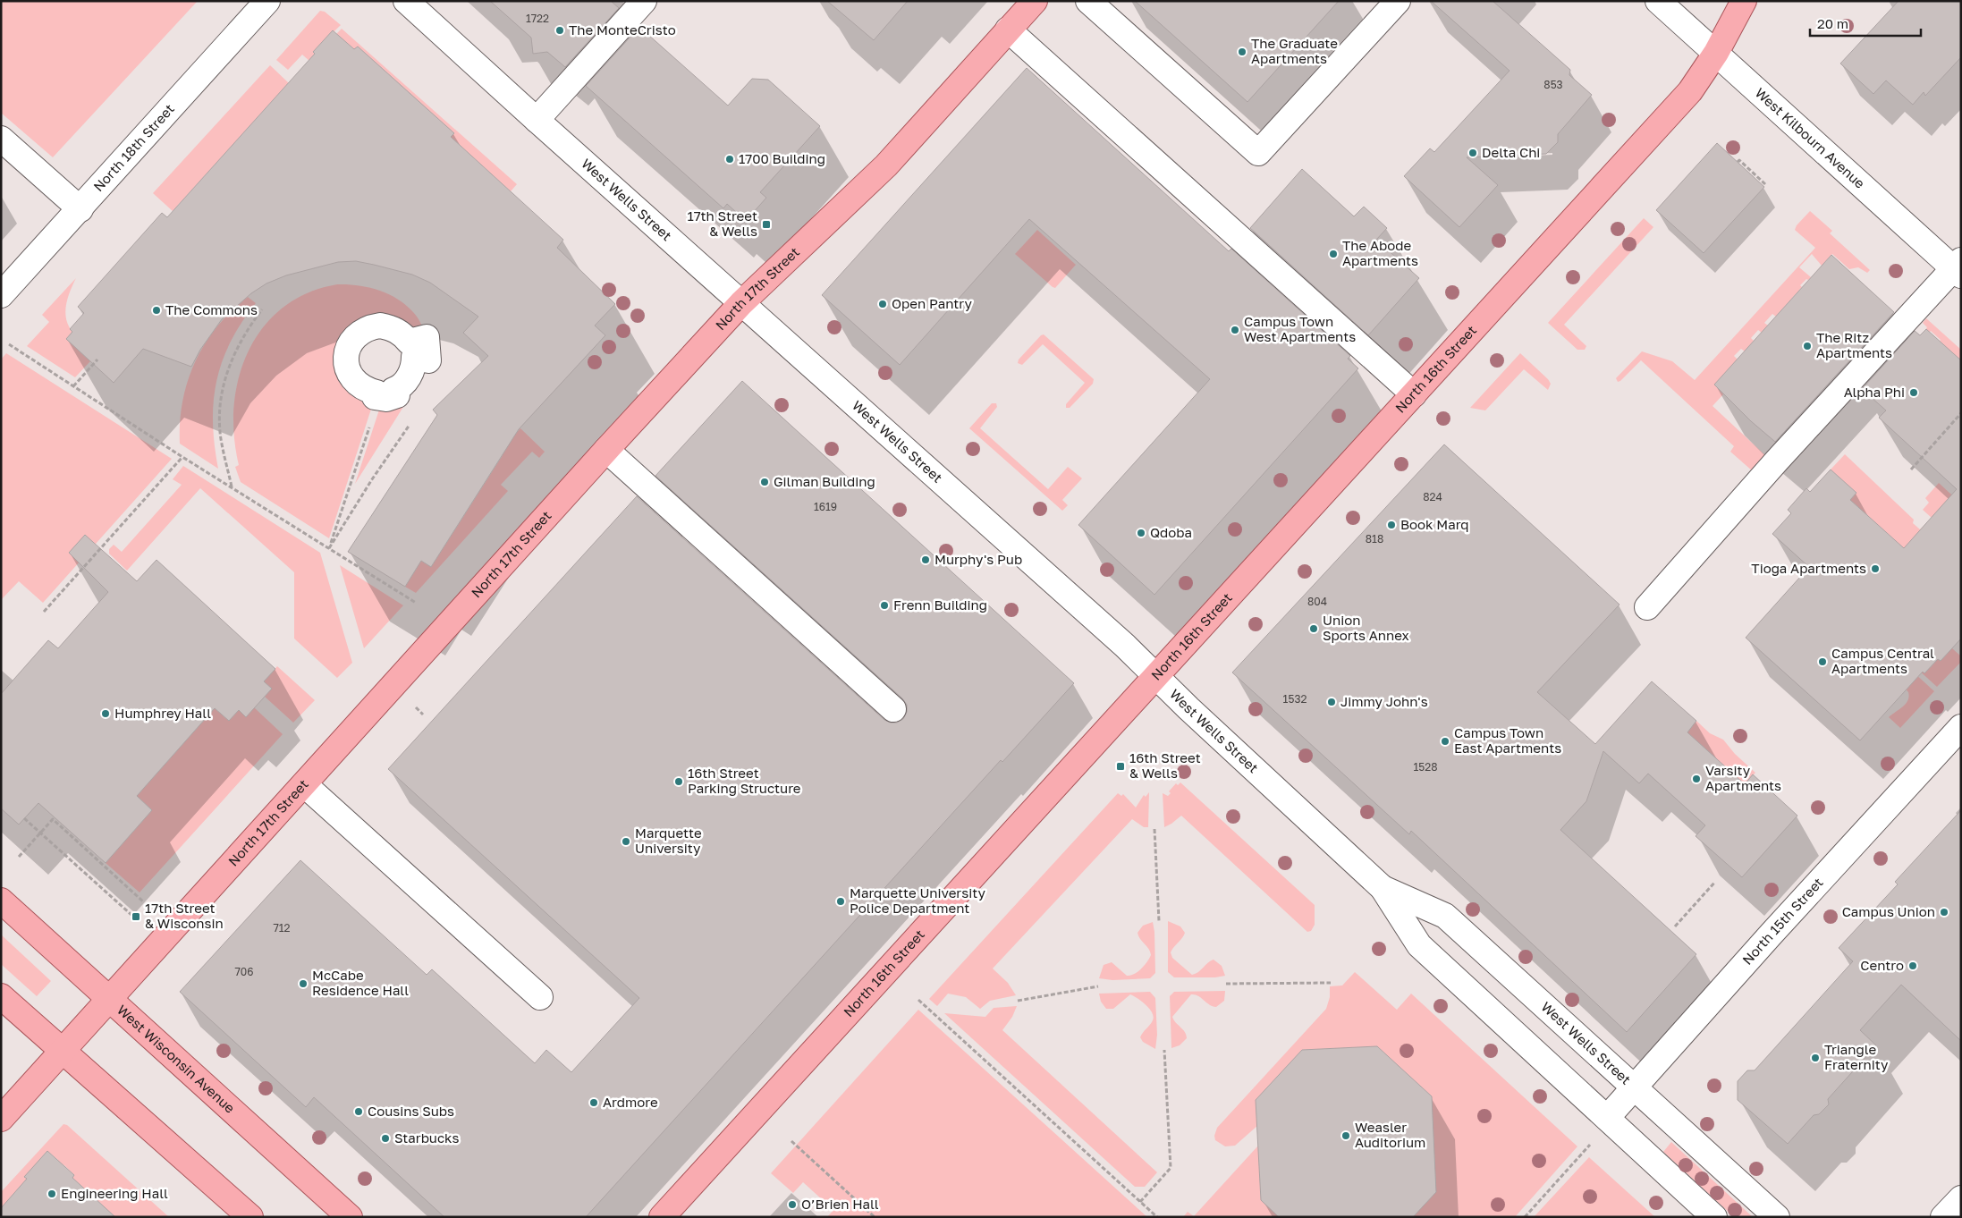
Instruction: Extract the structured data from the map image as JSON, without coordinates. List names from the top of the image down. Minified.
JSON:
{"streets":{"main road":["North 17th Street","North 16th Street","West Wisconsin Avenue"],"street":["West Kilbourn Avenue","North 18th Street","West Wells Street","North 15th Street"]},"crossings":[["West Kilbourn Avenue","North 16th Street"],["West Wells Street","North 17th Street"],["West Wells Street","North 16th Street"],["West Wells Street","North 15th Street"],["North 17th Street","West Wisconsin Avenue"]],"places":{"other":["The MonteCristo","The Graduate Apartments","Delta Chi","1700 Building","The Abode Apartments","Open Pantry","The Commons","Campus Town West Apartments","The Ritz Apartments","Alpha Phi","Gilman Building","Book Marq","Qdoba","Murphy's Pub","Tioga Apartments","Frenn Building","Union Sports Annex","Campus Central Apartments","Jimmy John's","Humphrey Hall","Campus Town East Apartments","Varsity Apartments","16th Street Parking Structure","Marquette University","Marquette University Police Department","Campus Union","Centro","McCabe Residence Hall","Triangle Fraternity","Ardmore","Cousins Subs","Weasler Auditorium","Starbucks","Engineering Hall","O’Brien Hall"],"transit":["17th Street & Wells","16th Street & Wells","17th Street & Wisconsin"]},"house_numbers":["1722","853","824","1619","818","804","1532","1528","712","706"],"scale_bar":"20 m"}
